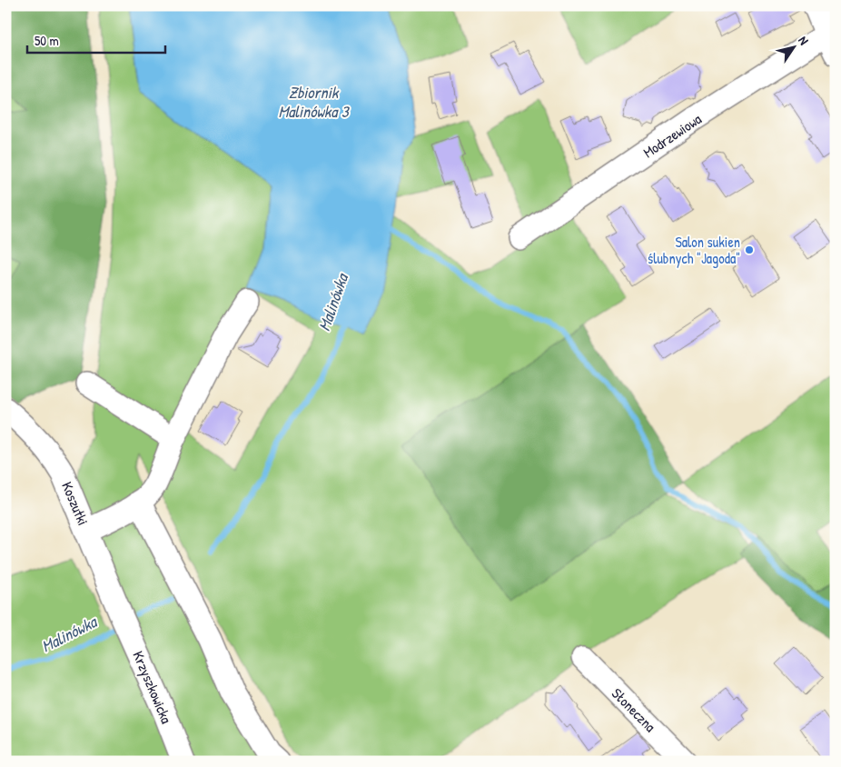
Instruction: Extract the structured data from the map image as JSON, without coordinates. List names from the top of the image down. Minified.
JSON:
{"streets":{"street":["Modrzewiowa","Koszutki","Krzyszkowicka","Słoneczna"]},"crossings":[["Koszutki","Krzyszkowicka"]],"water":["Zbiornik Malinówka 3","Malinówka"],"places":["Salon sukien ślubnych \"Jagoda\""],"scale_bar":"50 m","north":"top right"}
